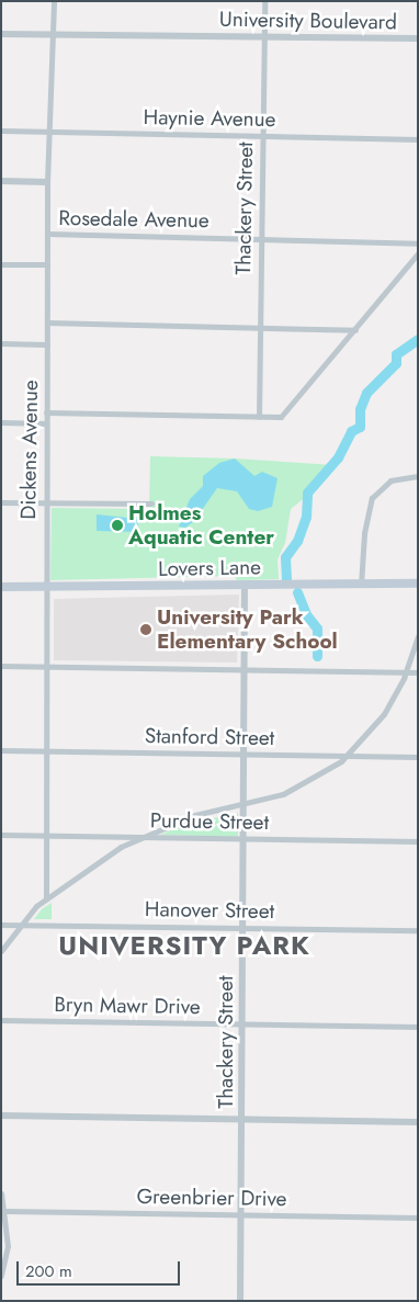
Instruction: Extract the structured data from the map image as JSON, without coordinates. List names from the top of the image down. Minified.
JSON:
{"streets":{"main road":["Lovers Lane"],"street":["University Boulevard","Haynie Avenue","Thackery Street","Rosedale Avenue","Dickens Avenue","Stanford Street","Purdue Street","Hanover Street","Bryn Mawr Drive","Greenbrier Drive"]},"crossings":[["University Boulevard","Thackery Street"],["University Boulevard","Dickens Avenue"],["Haynie Avenue","Thackery Street"],["Haynie Avenue","Dickens Avenue"],["Thackery Street","Rosedale Avenue"],["Thackery Street","Lovers Lane"],["Thackery Street","Stanford Street"],["Thackery Street","Purdue Street"],["Thackery Street","Hanover Street"],["Thackery Street","Bryn Mawr Drive"],["Thackery Street","Greenbrier Drive"],["Rosedale Avenue","Dickens Avenue"],["Dickens Avenue","Lovers Lane"],["Dickens Avenue","Stanford Street"],["Dickens Avenue","Purdue Street"]],"districts":["UNIVERSITY PARK"],"places":["Holmes Aquatic Center","University Park Elementary School"],"scale_bar":"200 m"}
